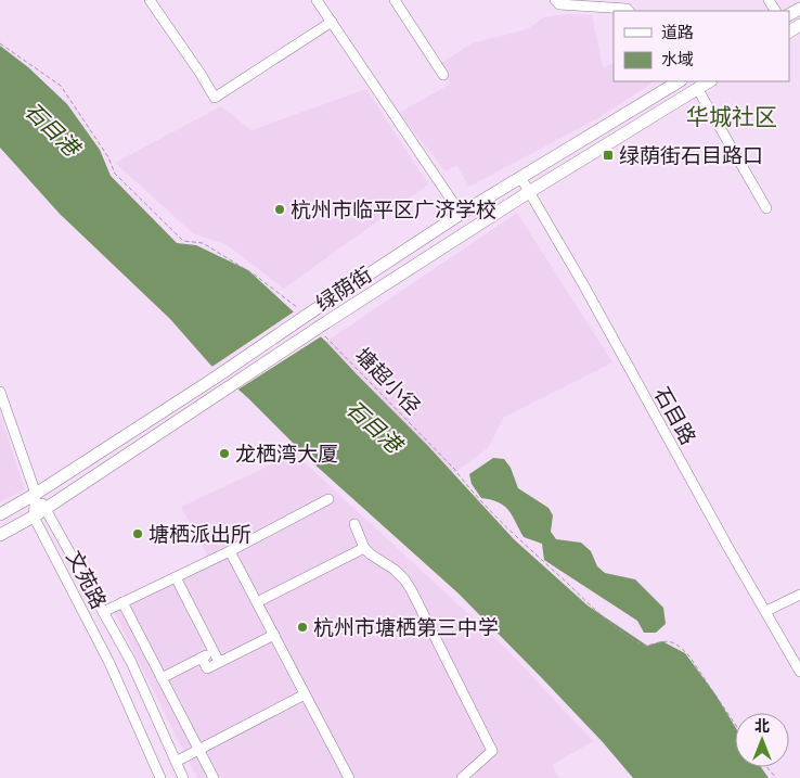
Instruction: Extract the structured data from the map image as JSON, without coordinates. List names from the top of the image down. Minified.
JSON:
{"streets":{"main road":["绿荫街"],"street":["石目路","文苑路"],"path":["塘超小径"]},"crossings":[["绿荫街","塘超小径"],["绿荫街","石目路"],["绿荫街","文苑路"]],"districts":["华城社区"],"water":["石目港"],"places":{"transit":["绿荫街石目路口"],"other":["杭州市临平区广济学校","龙栖湾大厦","塘栖派出所","杭州市塘栖第三中学"]},"legend":["道路","水域"],"north":"top"}
